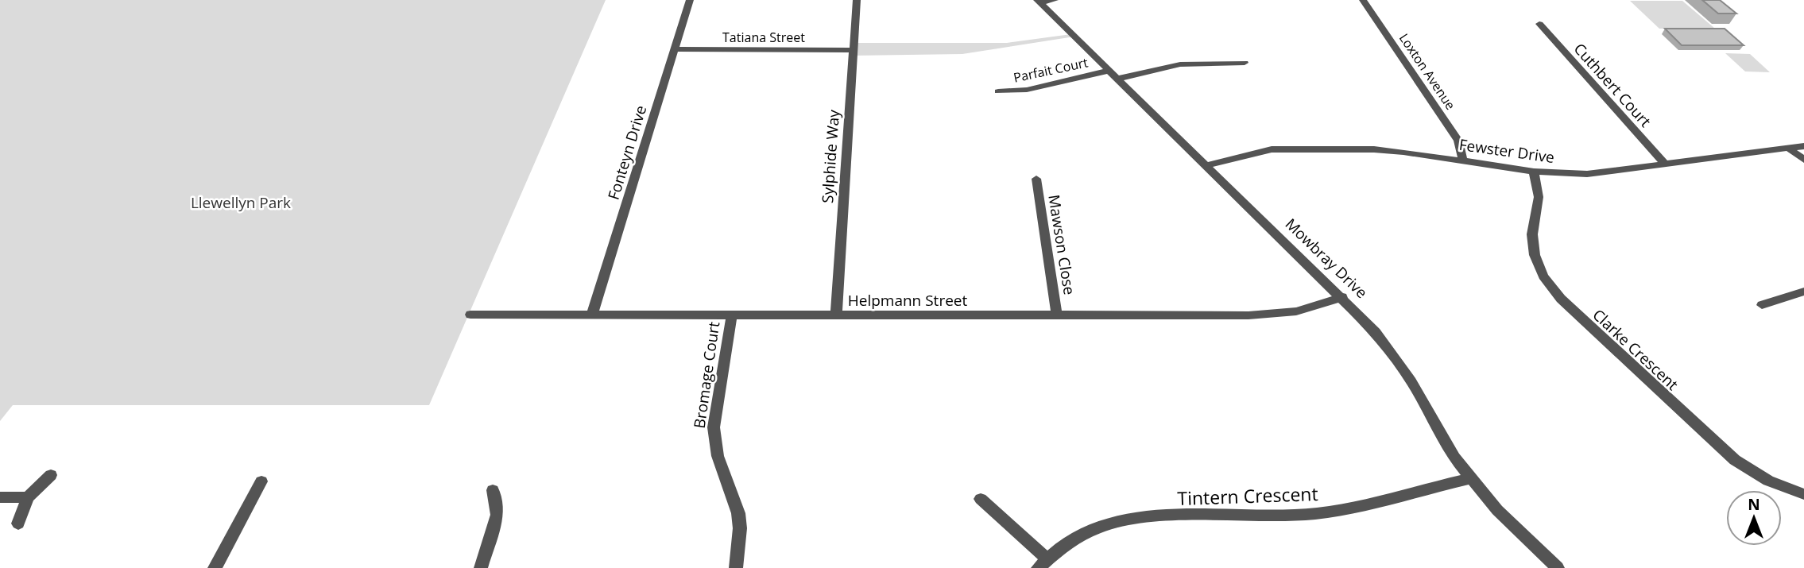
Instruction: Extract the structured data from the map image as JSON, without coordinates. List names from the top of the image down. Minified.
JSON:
{"streets":{"street":["Tatiana Street","Parfait Court","Loxton Avenue","Cuthbert Court","Fewster Drive","Fonteyn Drive","Sylphide Way","Mawson Close","Mowbray Drive","Helpmann Street","Clarke Crescent","Bromage Court","Tintern Crescent"]},"crossings":[["Tatiana Street","Fonteyn Drive"],["Tatiana Street","Sylphide Way"],["Parfait Court","Mowbray Drive"],["Loxton Avenue","Fewster Drive"],["Cuthbert Court","Fewster Drive"],["Fewster Drive","Mowbray Drive"],["Fewster Drive","Clarke Crescent"],["Fonteyn Drive","Helpmann Street"],["Sylphide Way","Helpmann Street"],["Mawson Close","Helpmann Street"],["Mowbray Drive","Helpmann Street"],["Mowbray Drive","Tintern Crescent"],["Helpmann Street","Bromage Court"]],"parks":["Llewellyn Park"],"north":"top"}
